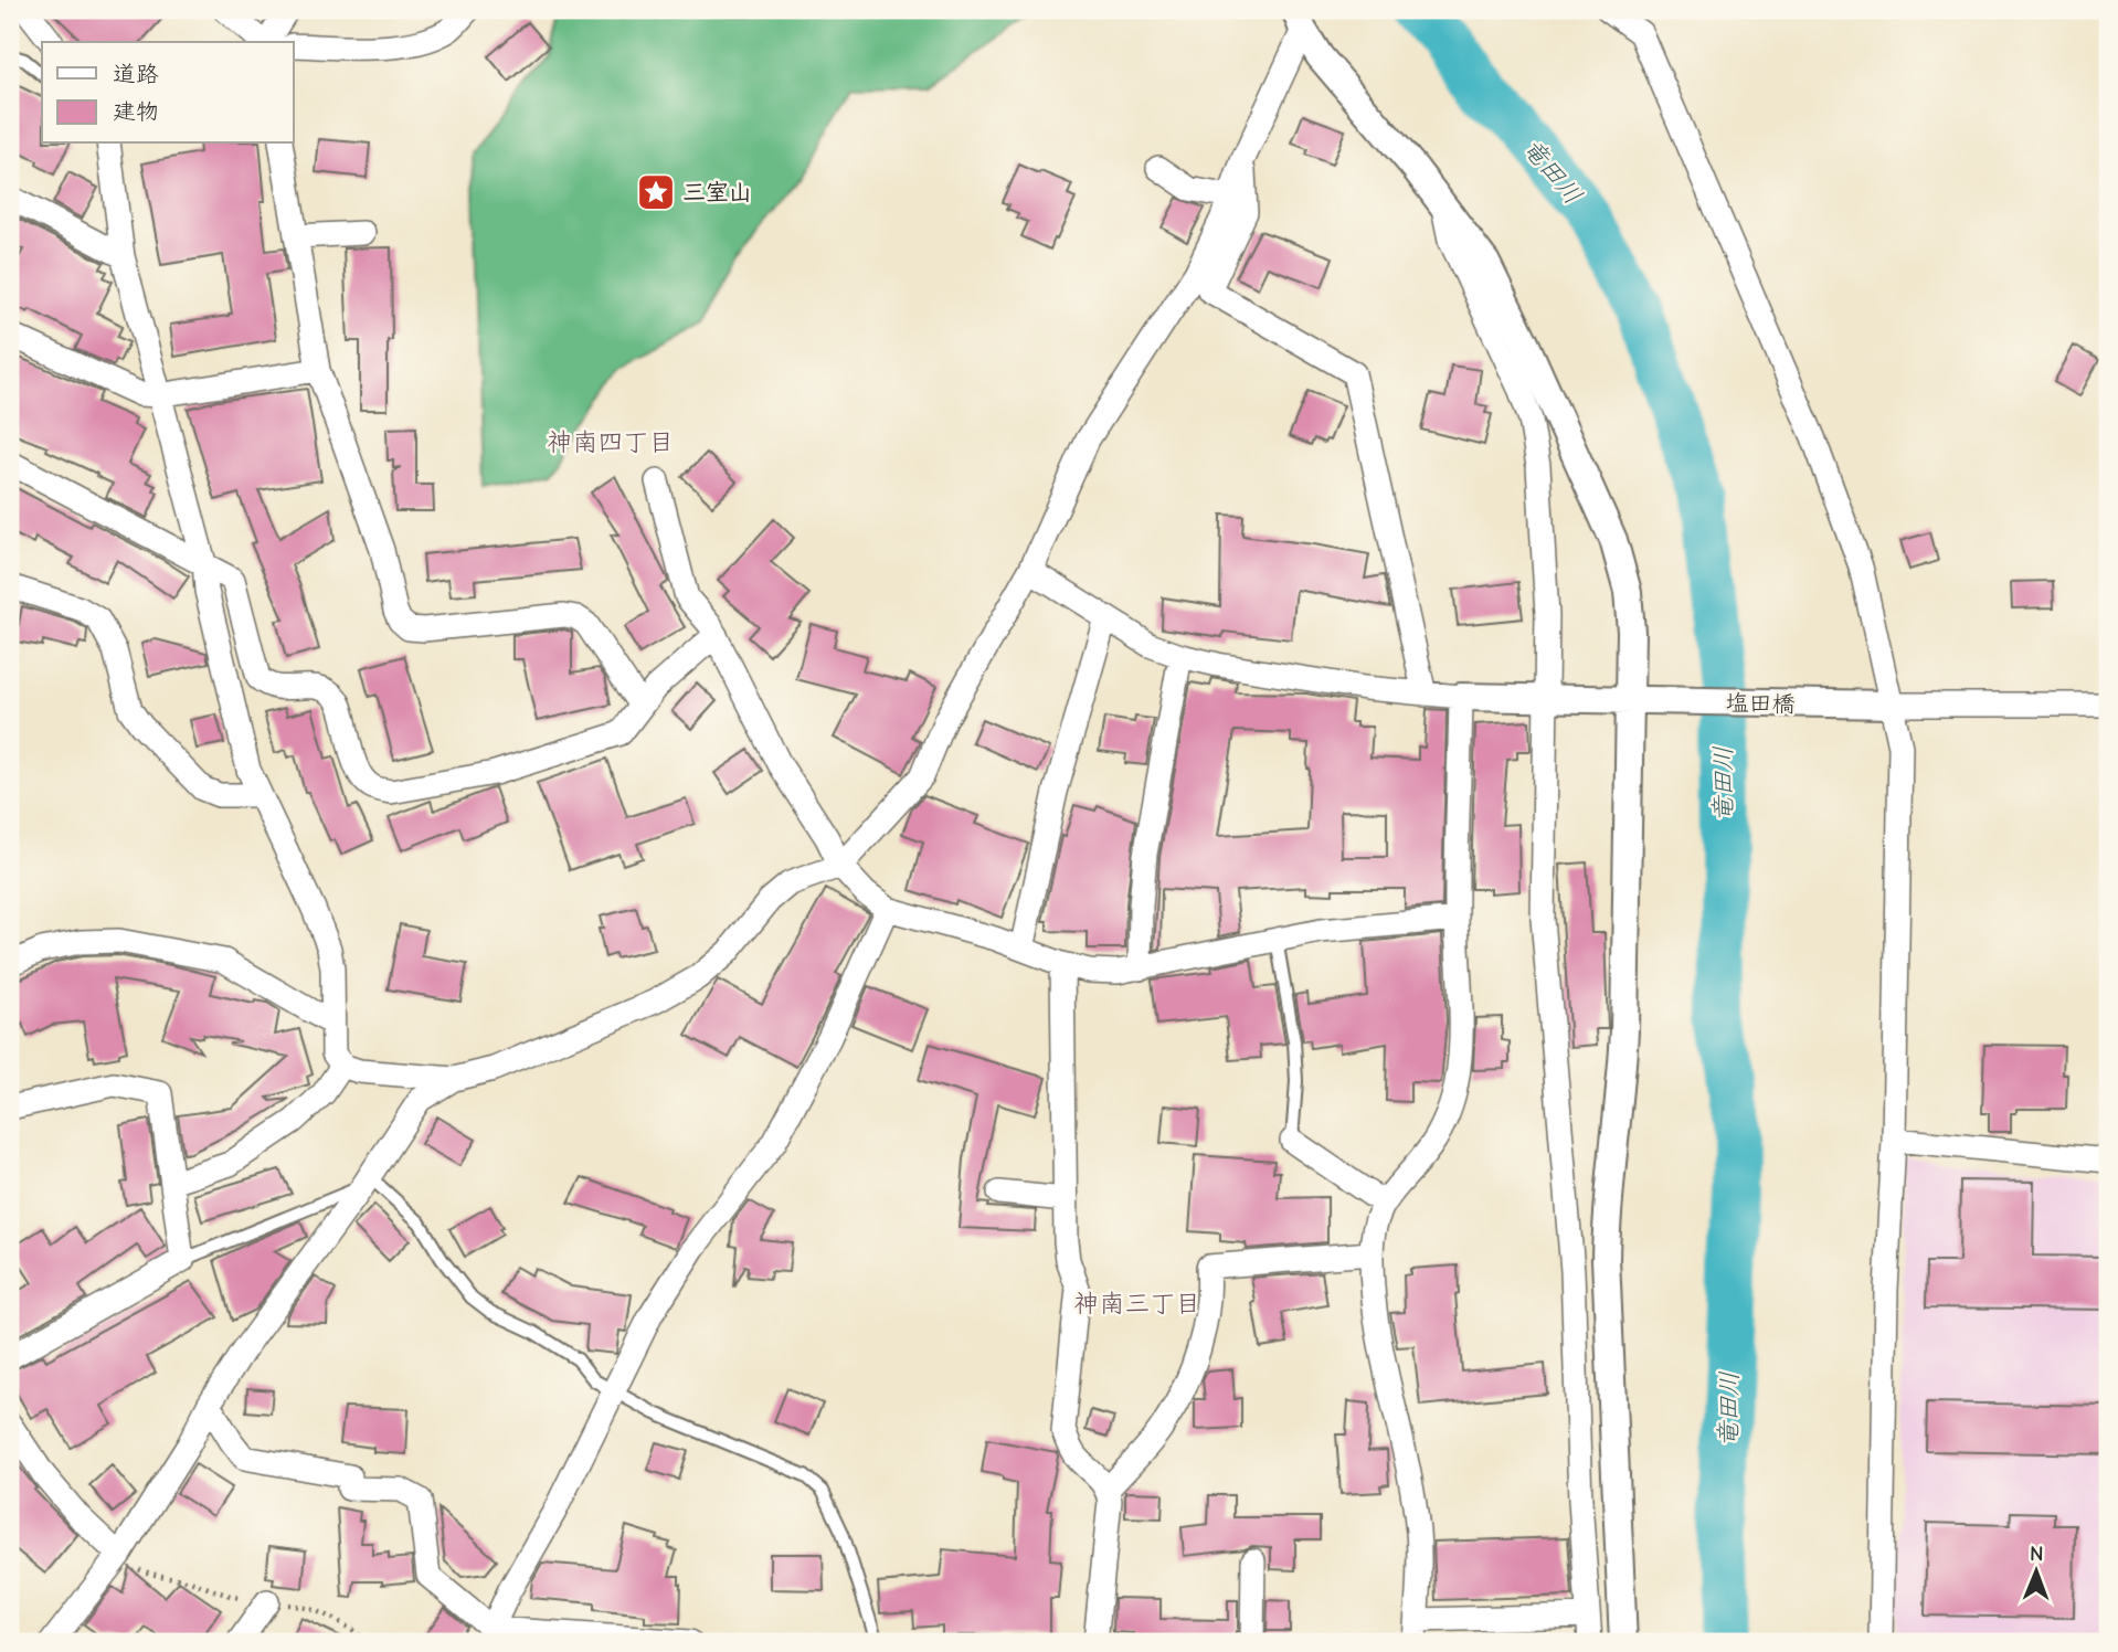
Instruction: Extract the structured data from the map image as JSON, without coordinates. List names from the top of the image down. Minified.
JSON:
{"streets":{"street":["塩田橋"]},"districts":["神南四丁目","神南三丁目"],"water":["竜田川"],"places":{"place":["三室山"]},"legend":["道路","建物"],"north":"top"}
